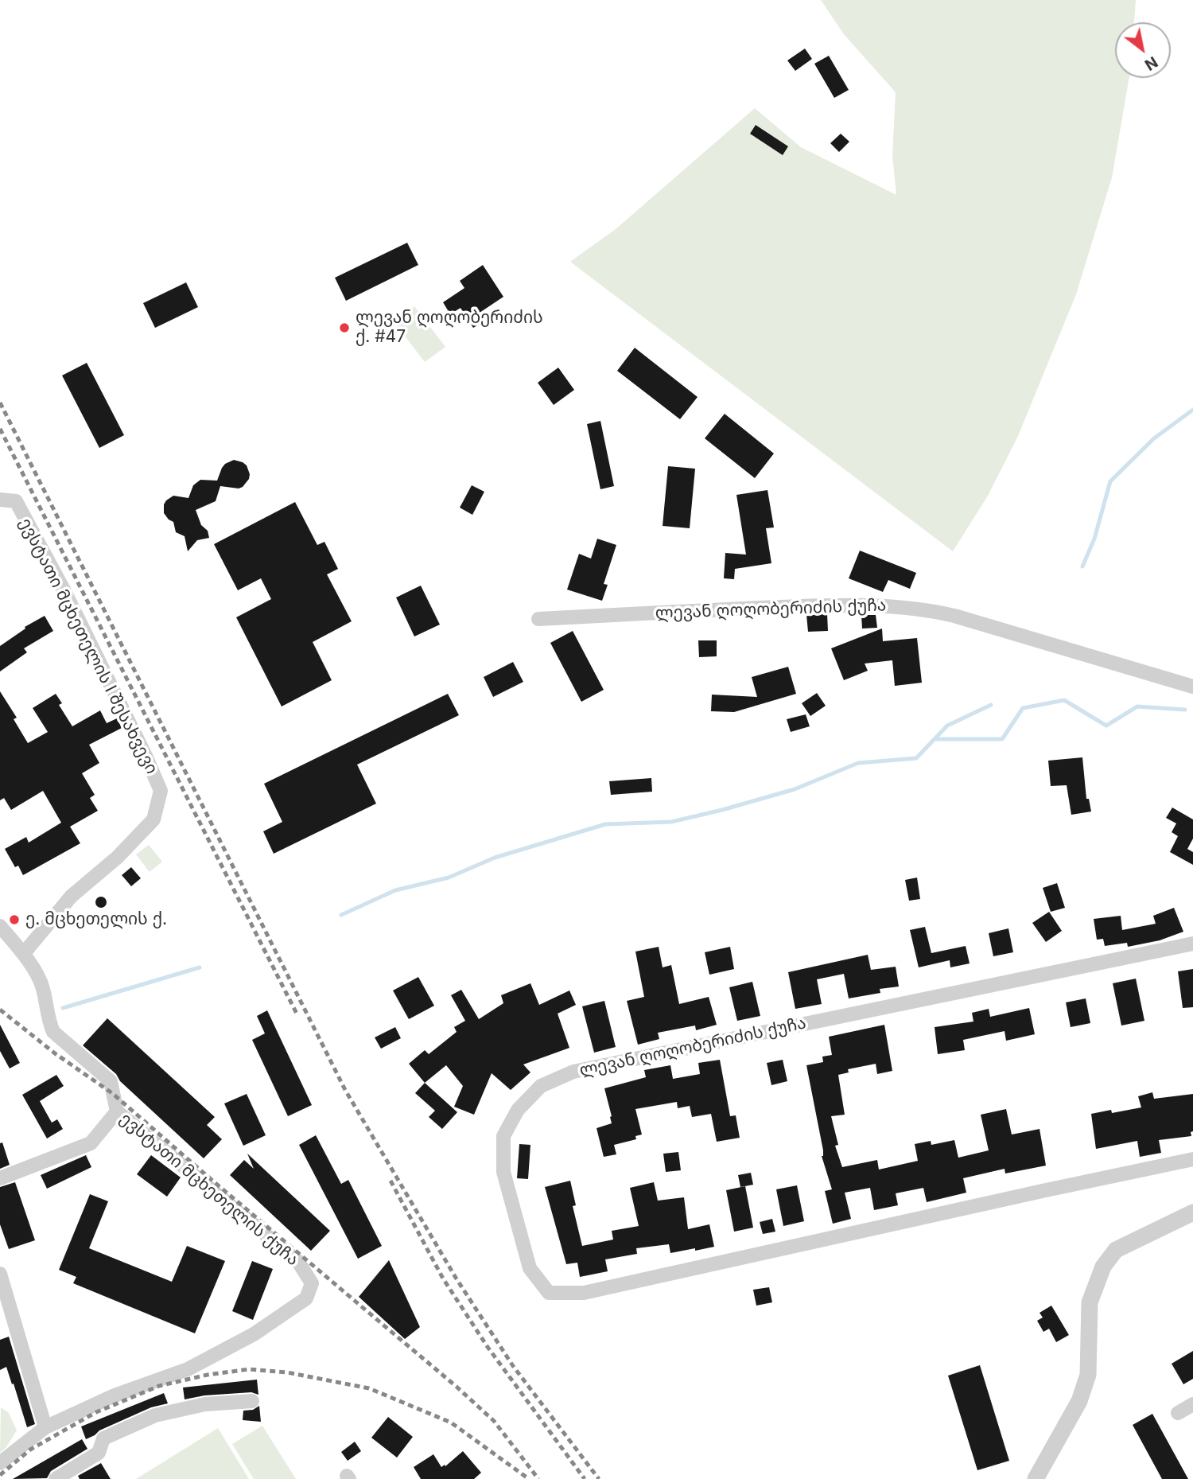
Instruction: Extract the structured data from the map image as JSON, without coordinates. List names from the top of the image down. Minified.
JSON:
{"streets":{"street":["ლევან ღოღობერიძის ქუჩა","ევსტათი მცხეთელის I შესახვევი","ევსტათი მცხეთელის ქუჩა"]},"crossings":[["ევსტათი მცხეთელის I შესახვევი","ევსტათი მცხეთელის ქუჩა"]],"places":["ლევან ღოღობერიძის ქ. #47","ე. მცხეთელის ქ."],"north":"bottom right"}
